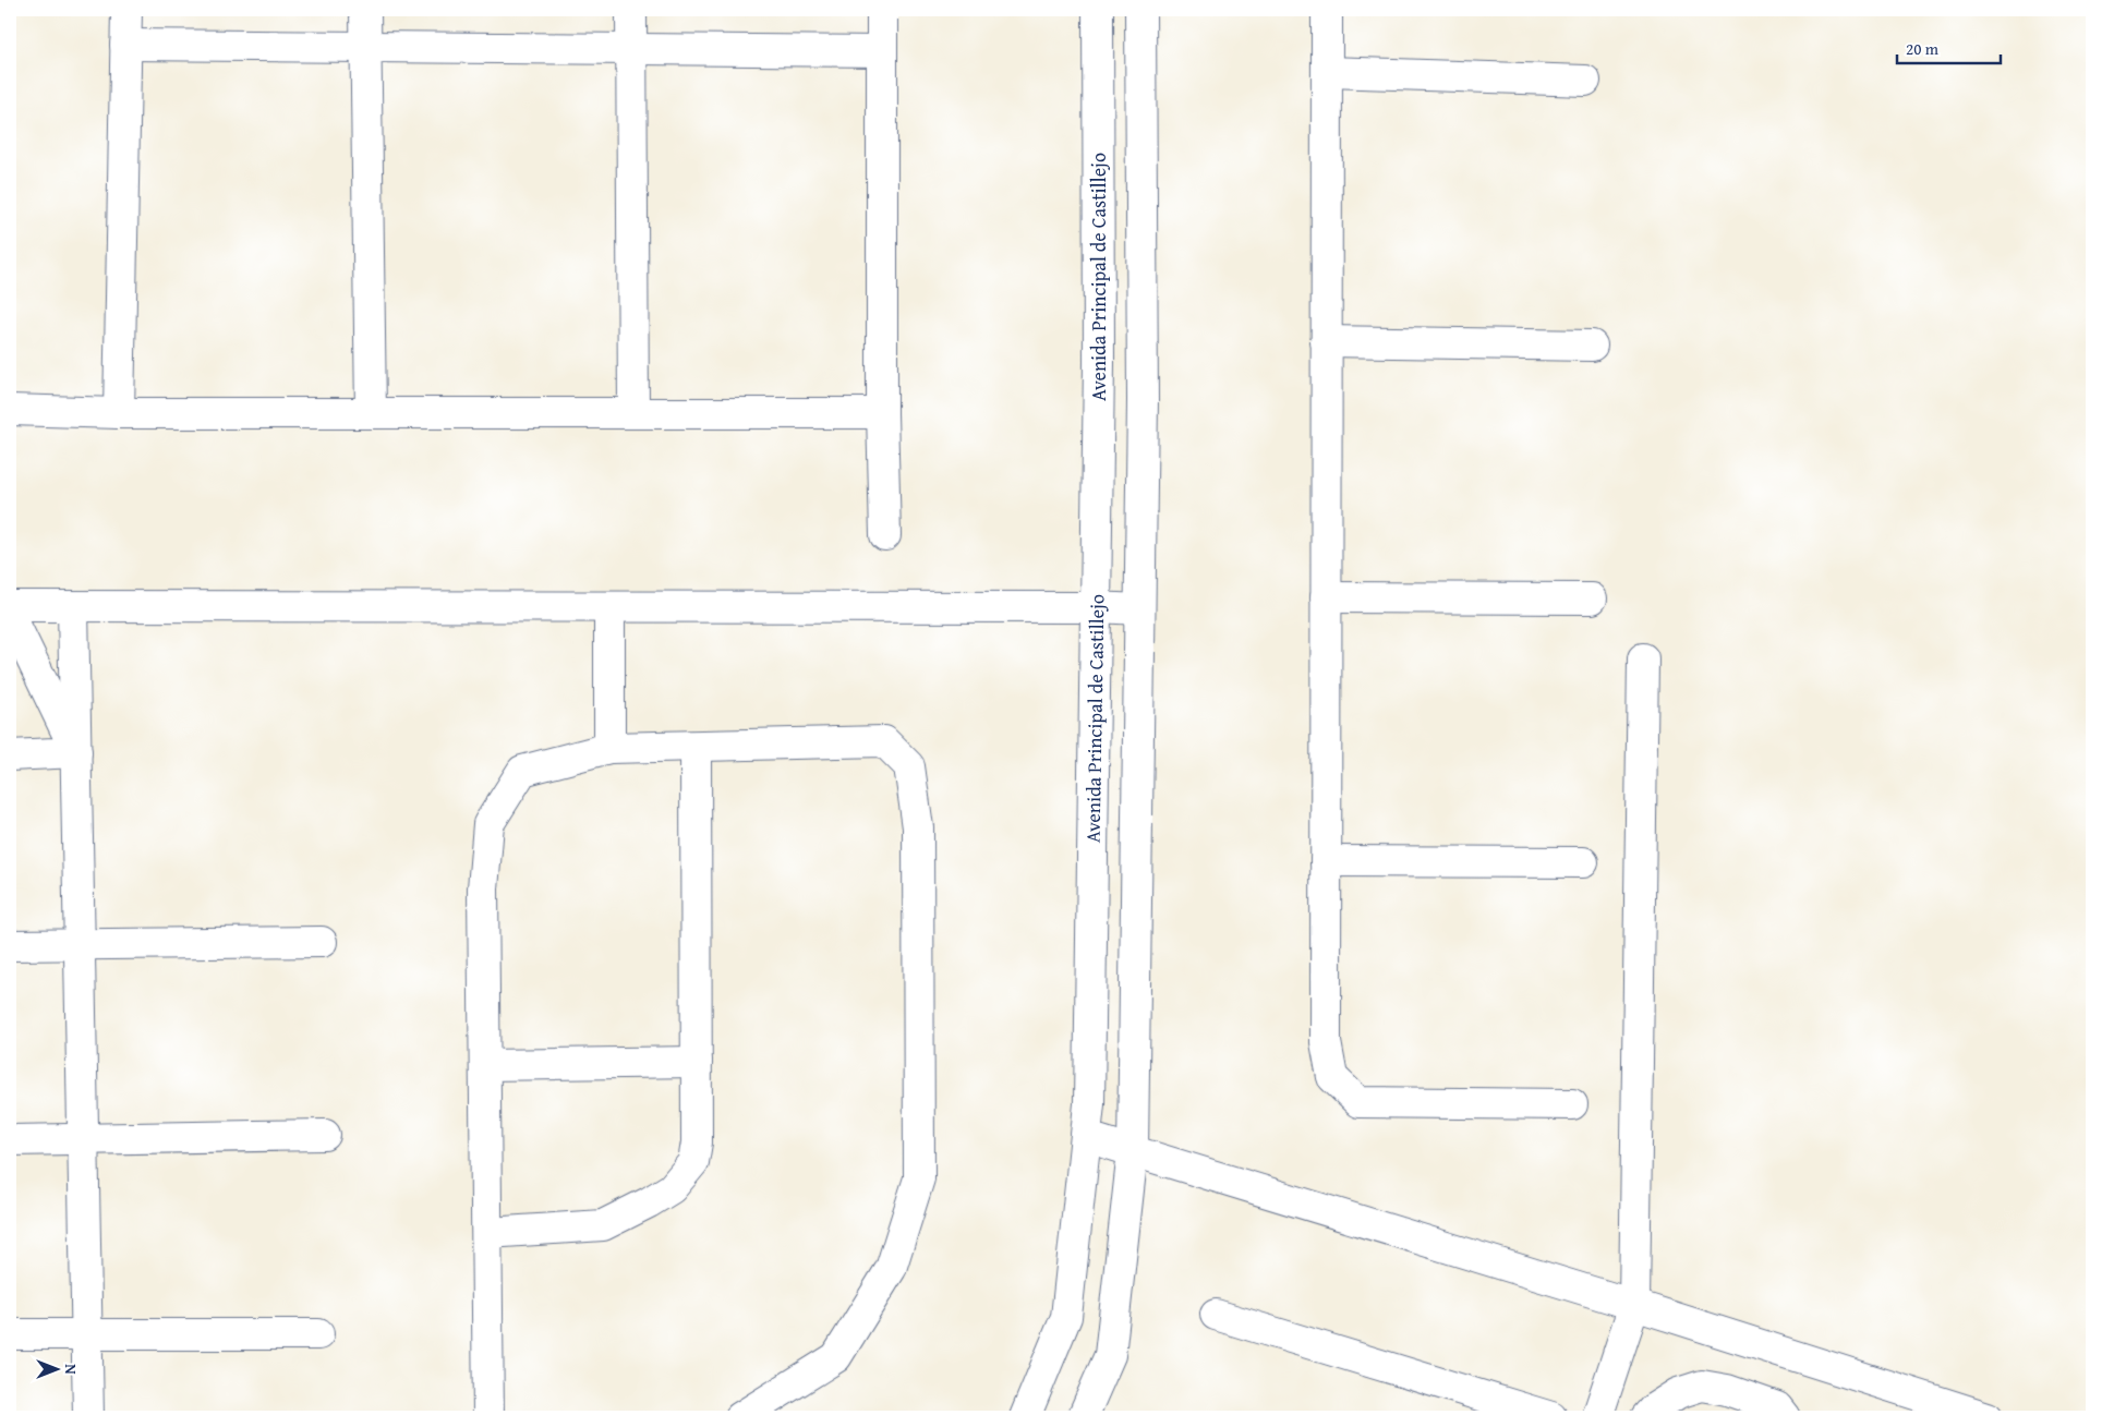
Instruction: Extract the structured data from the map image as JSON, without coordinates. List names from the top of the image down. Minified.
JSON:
{"streets":{"street":["Avenida Principal de Castillejo"]},"scale_bar":"20 m","north":"right"}
